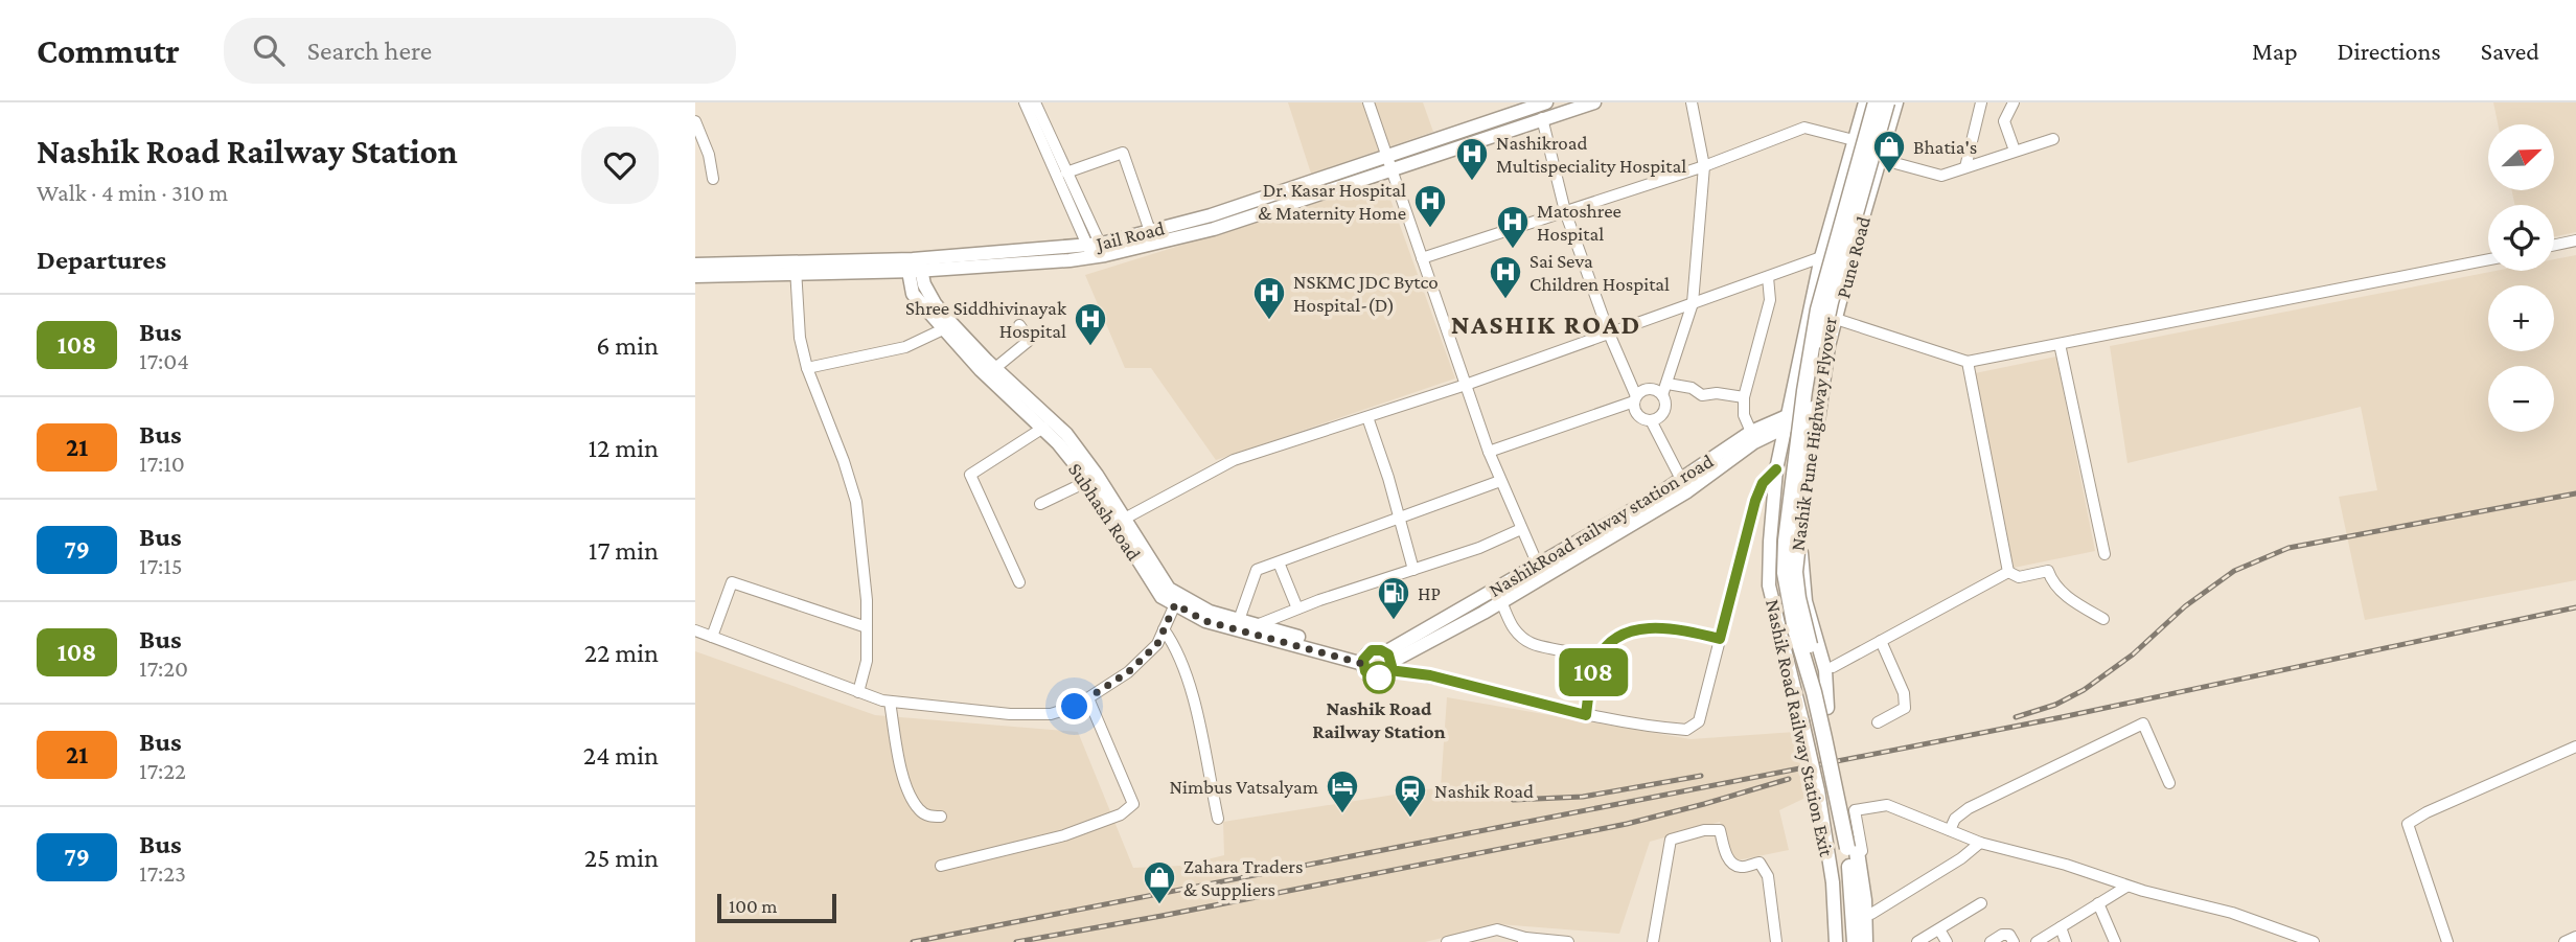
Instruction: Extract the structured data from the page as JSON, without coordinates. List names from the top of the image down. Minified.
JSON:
{"streets":{"highway":["Nashik Pune Highway Flyover"],"main road":["Jail Road","Pune Road","Subhash Road","NashikRoad railway station road","Nashik Road Railway Station Exit"]},"crossings":[["Pune Road","Nashik Pune Highway Flyover"],["Subhash Road","NashikRoad railway station road"],["NashikRoad railway station road","Nashik Road Railway Station Exit"]],"districts":["NASHIK ROAD"],"places":{"shop":["Bhatia's","Zahara Traders & Suppliers"],"hospital":["Nashikroad Multispeciality Hospital","Dr. Kasar Hospital & Maternity Home","Matoshree Hospital","Sai Seva Children Hospital","NSKMC JDC Bytco Hospital-(D)","Shree Siddhivinayak Hospital"],"fuel station":["HP"],"other":["Nashik Road Railway Station"],"hotel":["Nimbus Vatsalyam"],"station":["Nashik Road"]},"lines":["bus line 108"],"scale_bar":"100 m","north":"top right","page":{"header":"Commutr","search":"Search here","nav":["Map","Directions","Saved"],"heading":[["Nashik Road Railway Station","Walk · 4 min · 310 m"],"Departures"],"on_map":"108","map_buttons":["+","−"],"list":[{"mark":"108","name":"Bus","note":"17:04","value":"6 min"},{"mark":"21","name":"Bus","note":"17:10","value":"12 min"},{"mark":"79","name":"Bus","note":"17:15","value":"17 min"},{"mark":"108","name":"Bus","note":"17:20","value":"22 min"},{"mark":"21","name":"Bus","note":"17:22","value":"24 min"},{"mark":"79","name":"Bus","note":"17:23","value":"25 min"}],"scale":"100 m"}}
